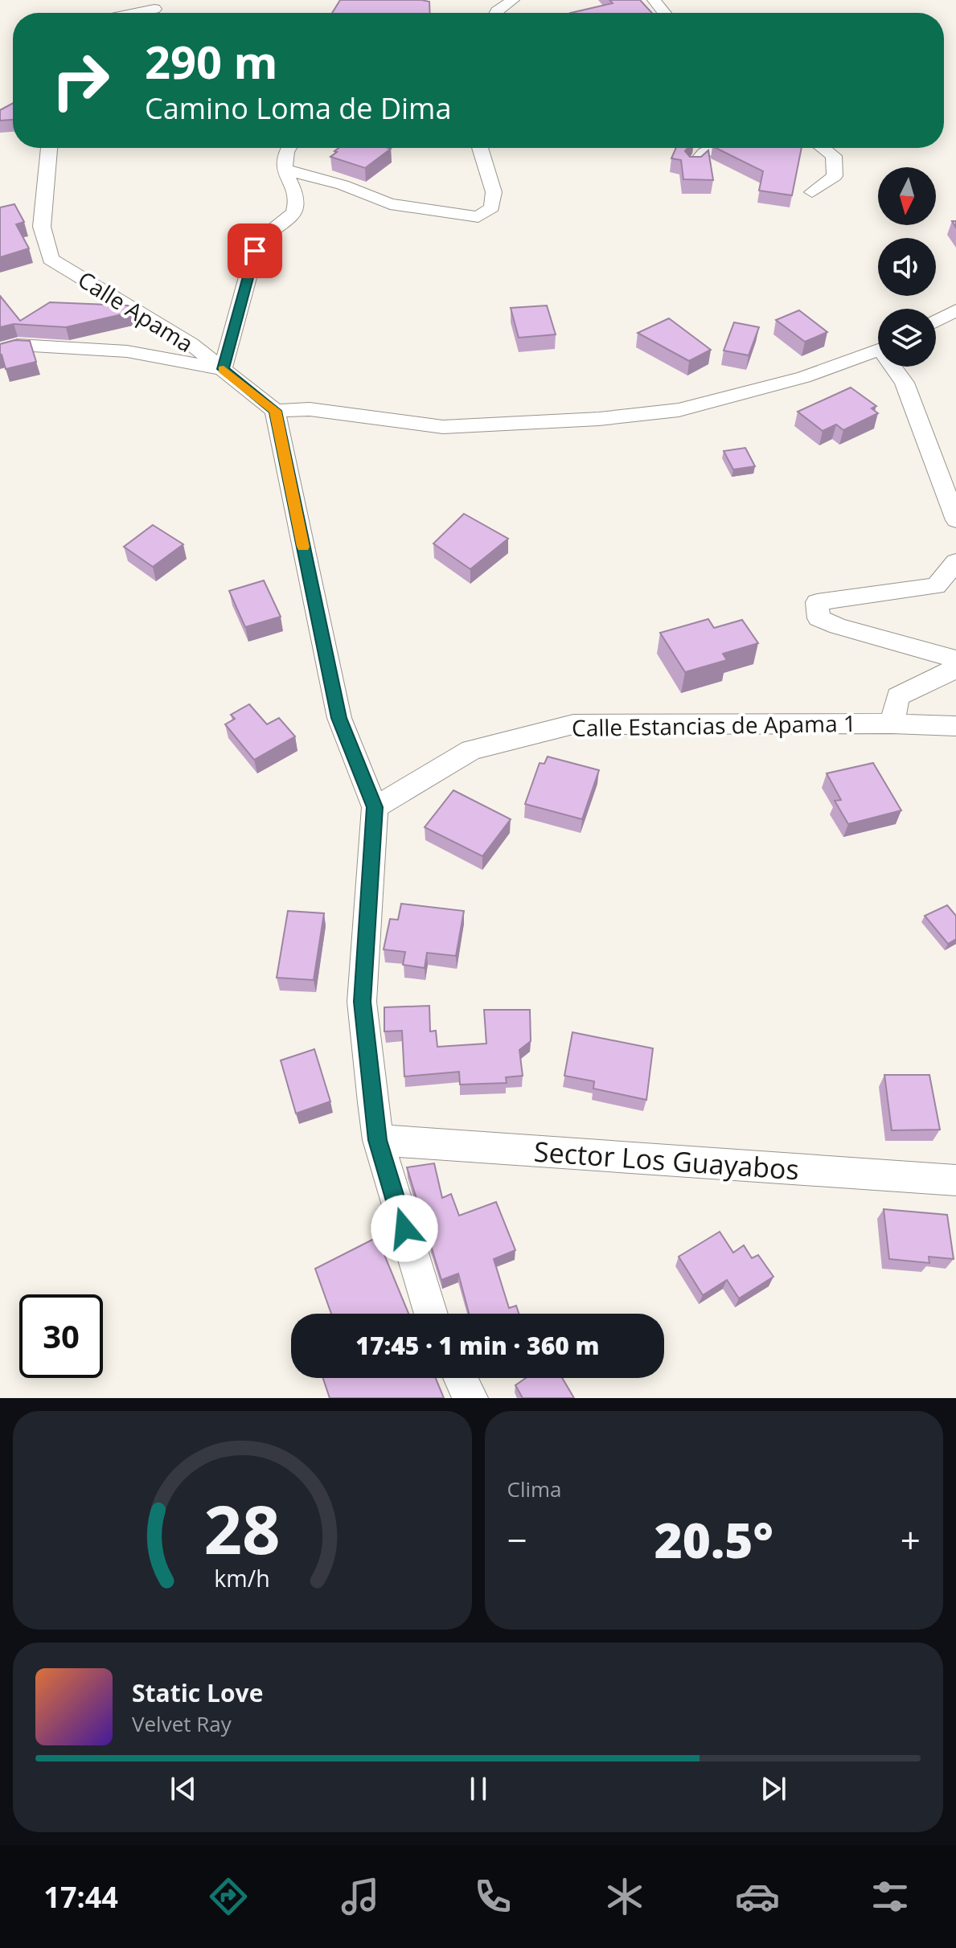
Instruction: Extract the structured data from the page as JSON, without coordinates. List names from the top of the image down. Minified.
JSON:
{"streets":{"street":["Calle Apama","Calle Estancias de Apama 1","Sector Los Guayabos"]},"north":"bottom","page":{"turn":["290 m","Camino Loma de Dima"],"limit":"30","trip":"17:45 · 1 min · 360 m","tile":"Clima","heat":["−","20.5°","+"],"song":["Static Love","Velvet Ray"],"tabs":"17:44","gauge":["28","km/h"]}}
